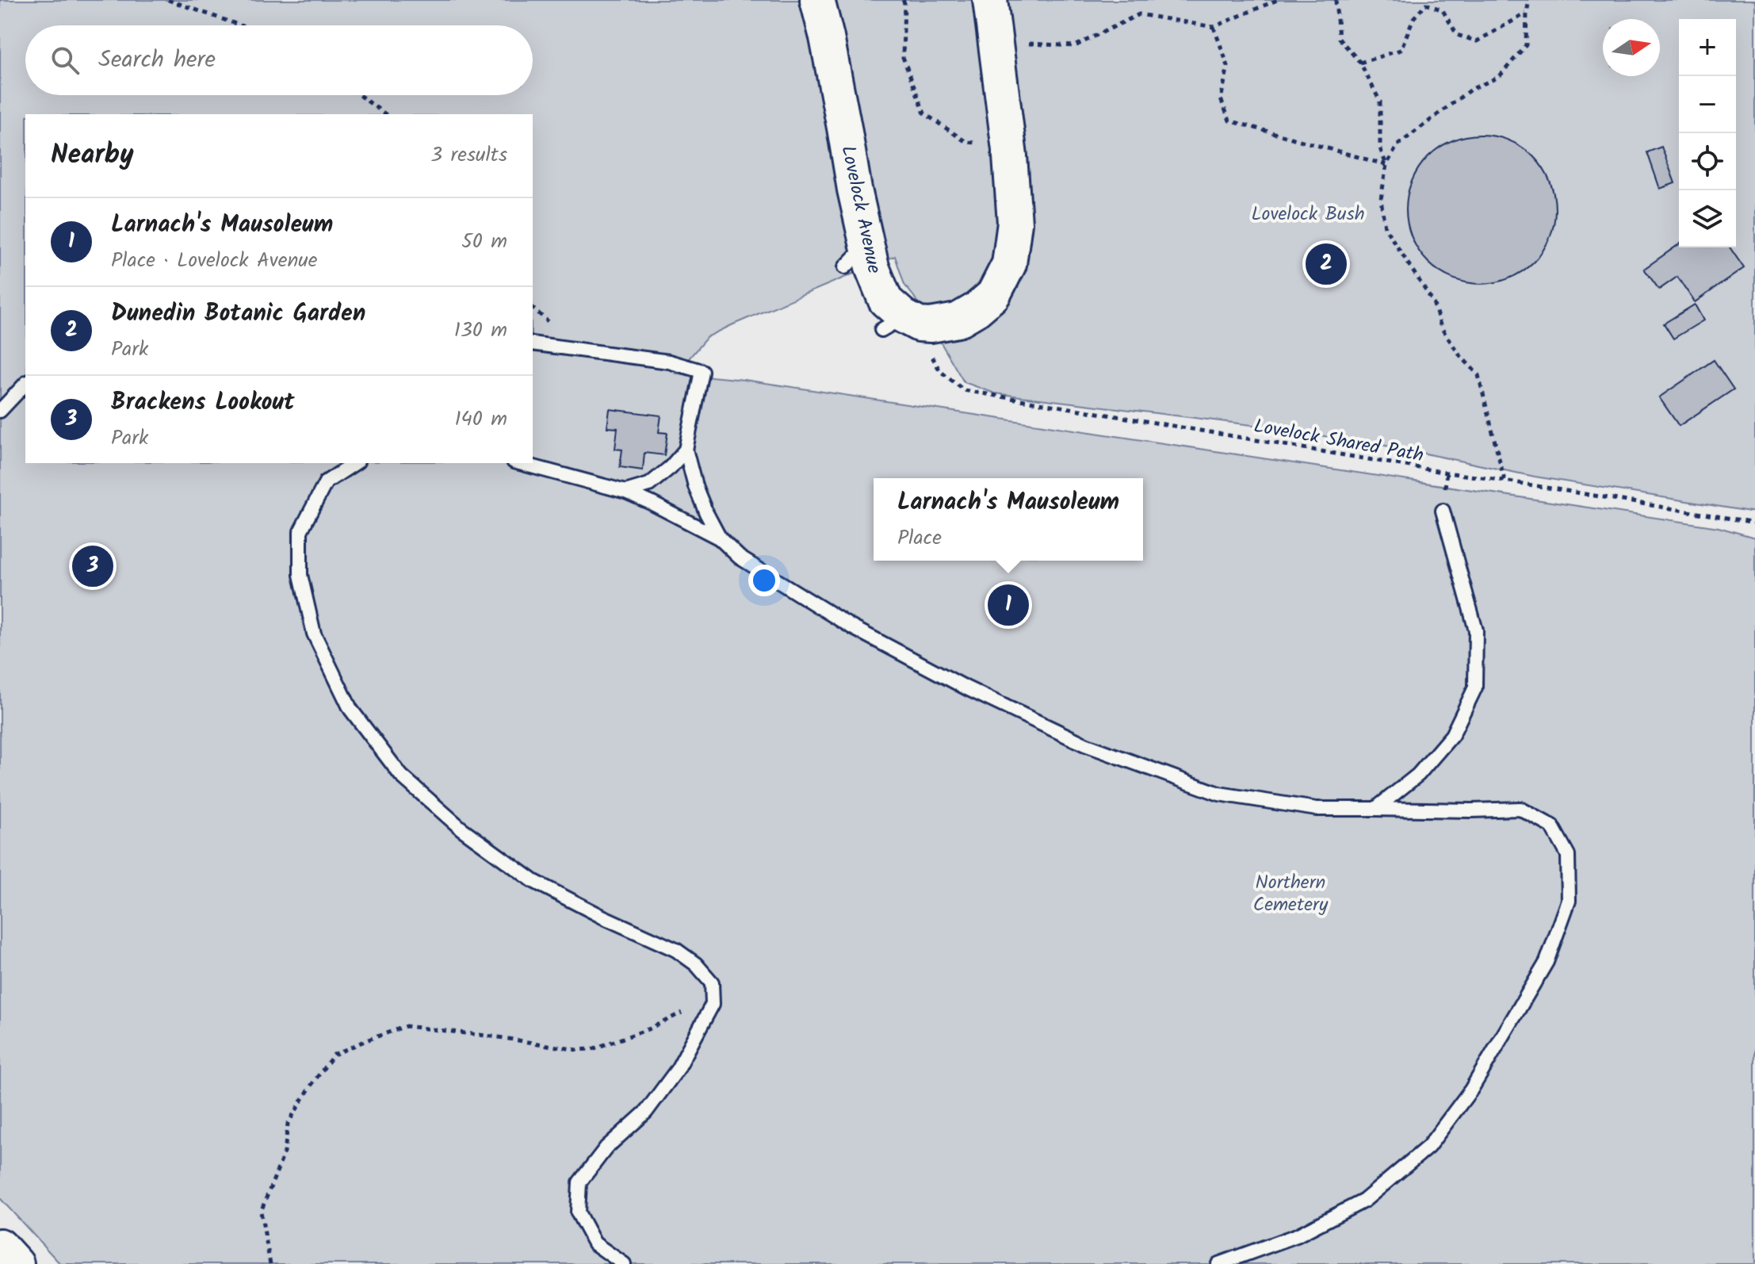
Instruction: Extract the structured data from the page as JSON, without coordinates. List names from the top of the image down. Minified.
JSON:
{"streets":{"street":["Lovelock Avenue"],"path":["Lovelock Shared Path"]},"parks":["Lovelock Bush","Northern Cemetery"],"north":"right","page":{"map_buttons":["+","−"],"search":"Search here","heading":["Nearby","3 results"],"list":[{"mark":"1","name":"Larnach's Mausoleum","note":"Place · Lovelock Avenue","value":"50 m"},{"mark":"2","name":"Dunedin Botanic Garden","note":"Park","value":"130 m"},{"mark":"3","name":"Brackens Lookout","note":"Park","value":"140 m"}],"pins":["2","3","1"],"popup":["Larnach's Mausoleum","Place"]}}
